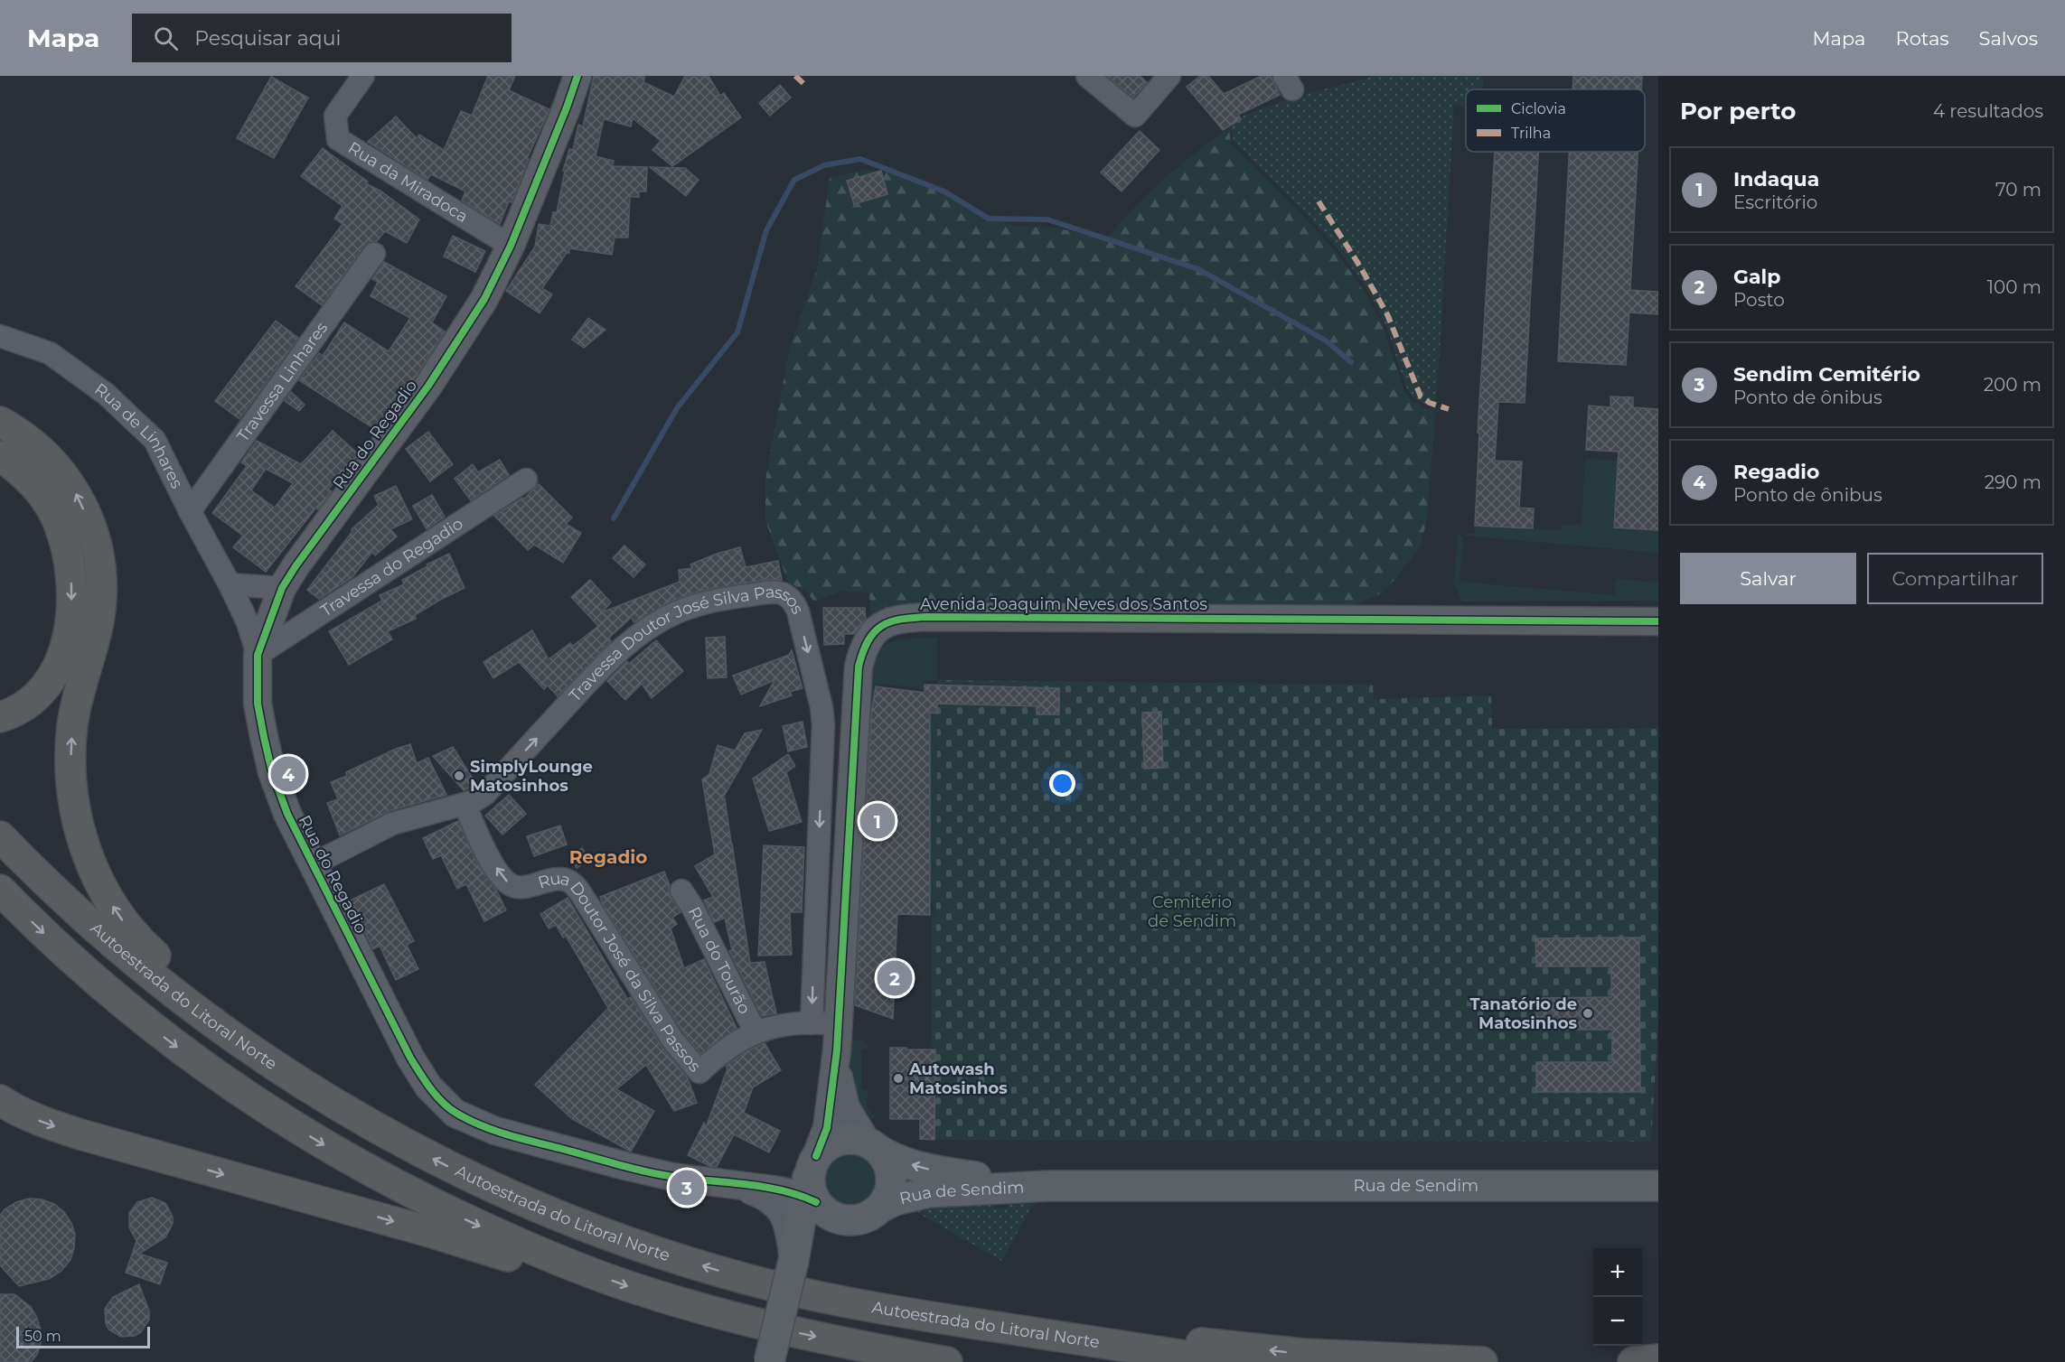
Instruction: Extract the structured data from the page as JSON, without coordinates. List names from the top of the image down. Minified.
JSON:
{"streets":{"highway":["Autoestrada do Litoral Norte"],"main road":["Rua de Sendim"],"street":["Rua da Miradoca","Travessa Linhares","Rua do Regadio","Rua de Linhares","Travessa do Regadio","Avenida Joaquim Neves dos Santos","Travessa Doutor José Silva Passos","Rua do Tourão","Rua Doutor José da Silva Passos"]},"crossings":[["Rua da Miradoca","Rua do Regadio"],["Travessa Linhares","Rua de Linhares"],["Rua do Regadio","Rua de Linhares"],["Rua do Regadio","Travessa do Regadio"],["Rua do Regadio","Avenida Joaquim Neves dos Santos"],["Rua do Regadio","Travessa Doutor José Silva Passos"],["Rua do Regadio","Rua de Sendim"],["Rua de Linhares","Travessa do Regadio"],["Avenida Joaquim Neves dos Santos","Rua Doutor José da Silva Passos"],["Avenida Joaquim Neves dos Santos","Rua de Sendim"],["Travessa Doutor José Silva Passos","Rua Doutor José da Silva Passos"],["Rua do Tourão","Rua Doutor José da Silva Passos"]],"one_way":["Rua Doutor José da Silva Passos"],"districts":["Regadio"],"parks":["Cemitério de Sendim"],"places":["SimplyLounge Matosinhos","Tanatório de Matosinhos","Autowash Matosinhos"],"legend":["Ciclovia","Trilha"],"scale_bar":"50 m","page":{"header":"Mapa","search":"Pesquisar aqui","nav":["Mapa","Rotas","Salvos"],"heading":["Por perto","4 resultados"],"list":[{"mark":"1","name":"Indaqua","note":"Escritório","value":"70 m"},{"mark":"2","name":"Galp","note":"Posto","value":"100 m"},{"mark":"3","name":"Sendim Cemitério","note":"Ponto de ônibus","value":"200 m"},{"mark":"4","name":"Regadio","note":"Ponto de ônibus","value":"290 m"}],"buttons":["Salvar","Compartilhar"],"pins":["4","1","2","3"],"map_buttons":["+","−"],"scale":"50 m"}}
